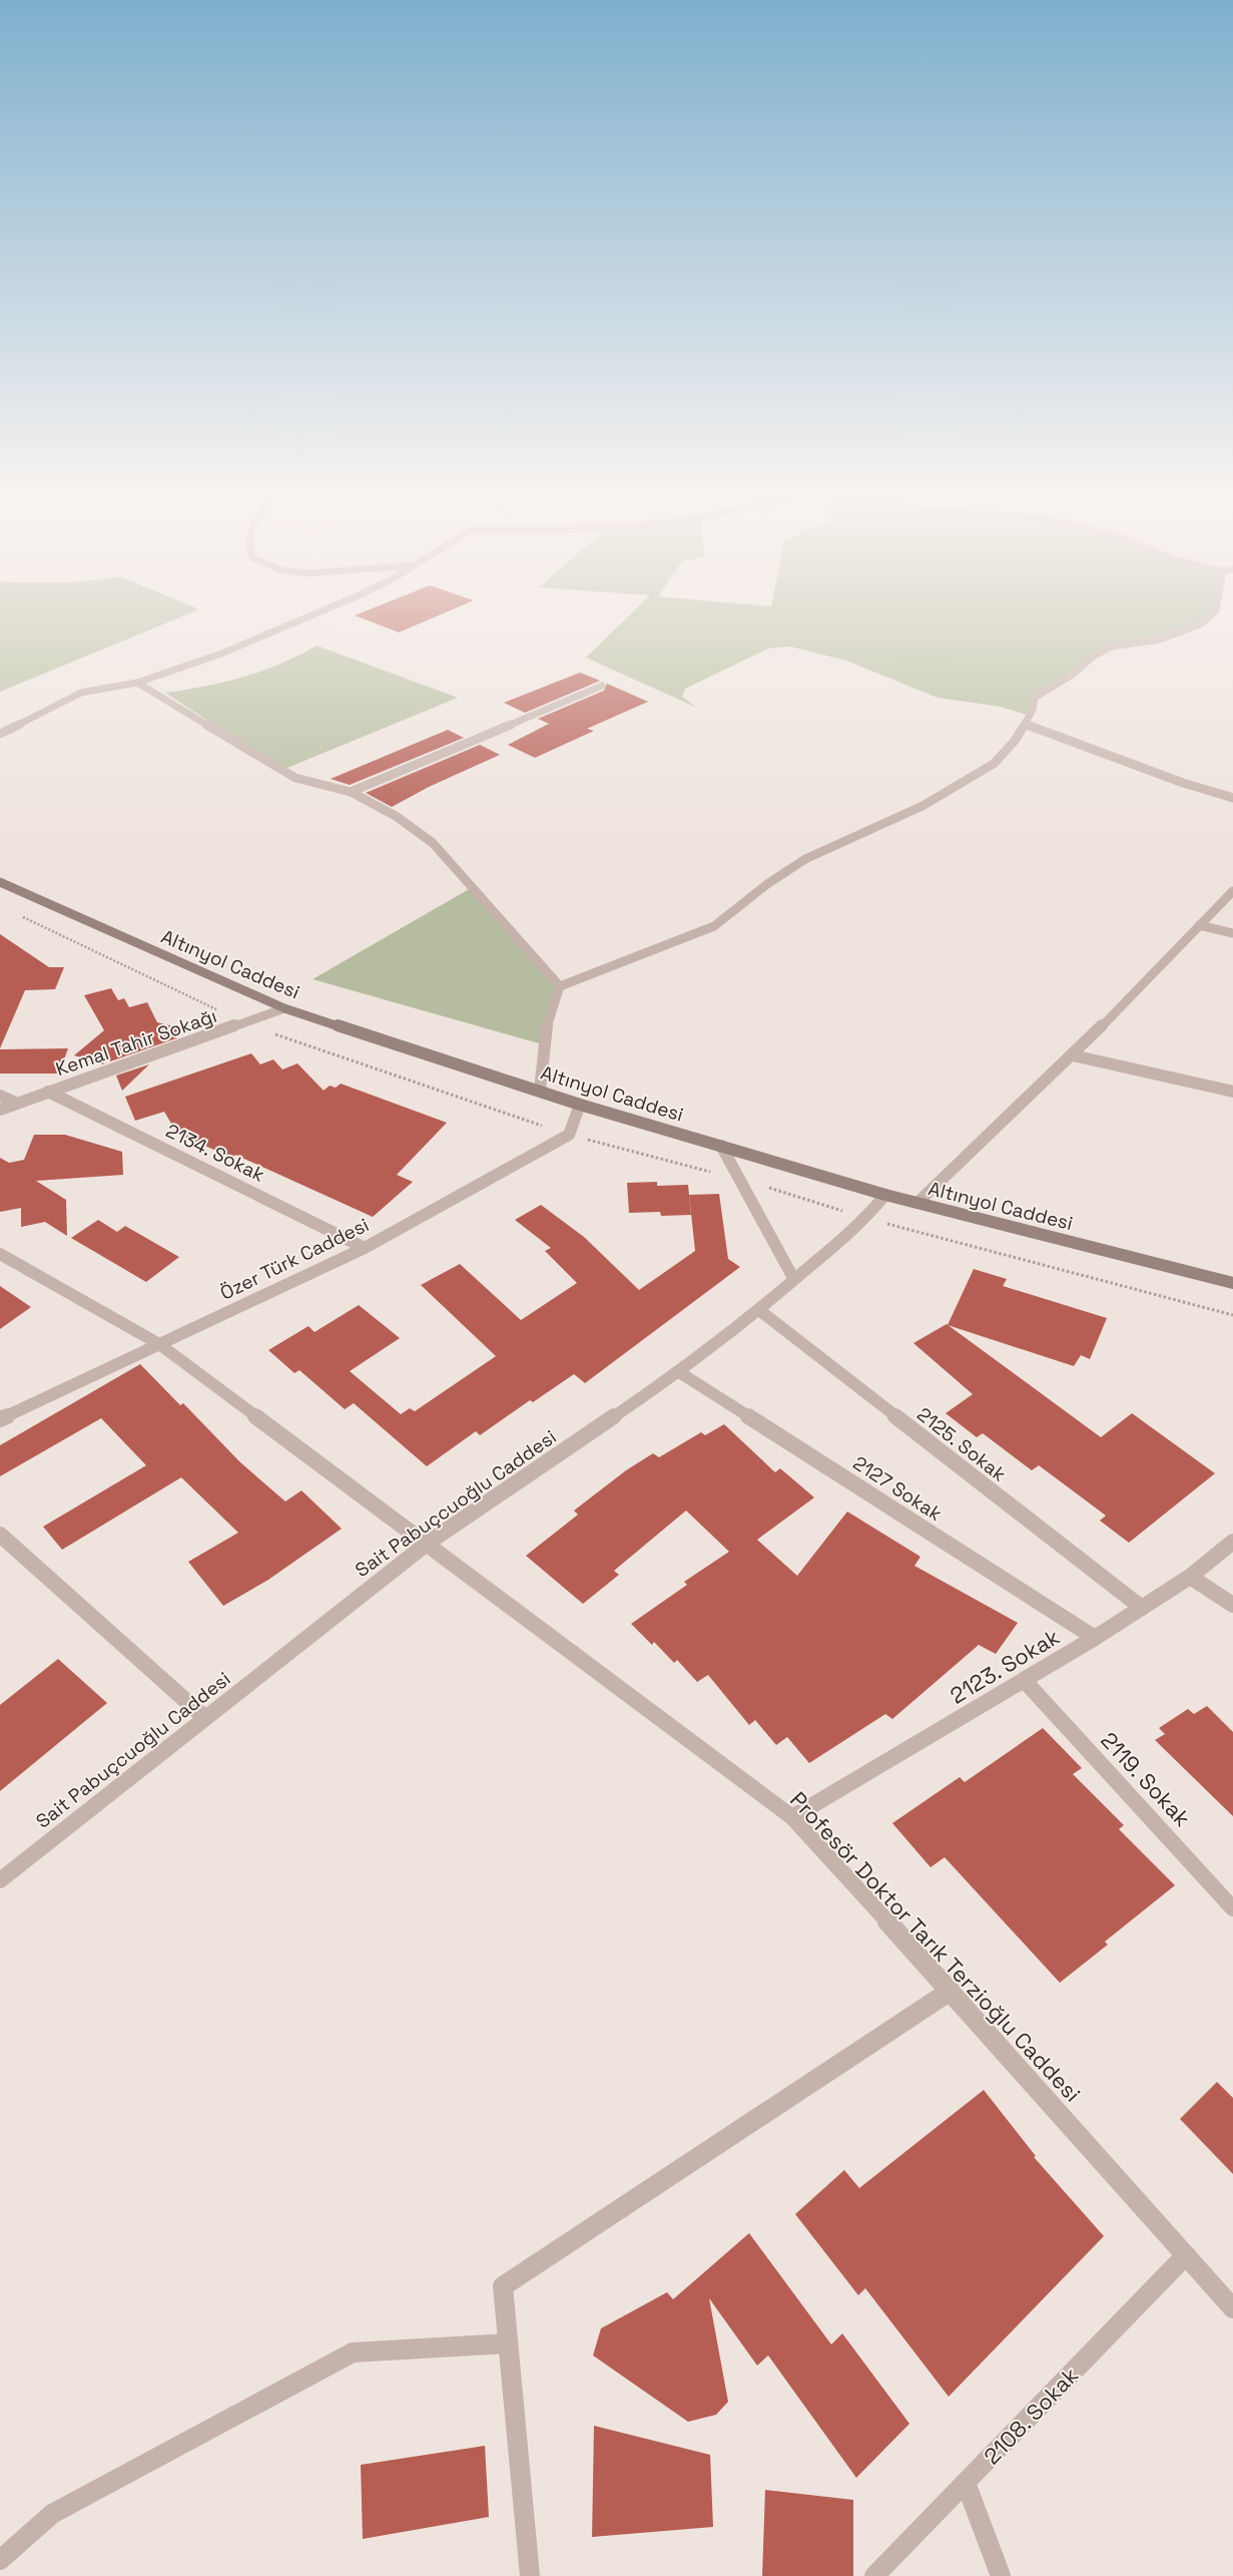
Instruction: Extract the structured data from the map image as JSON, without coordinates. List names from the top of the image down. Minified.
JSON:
{"streets":{"main road":["Altınyol Caddesi"],"street":["Kemal Tahir Sokağı","2134. Sokak","Özer Türk Caddesi","2125. Sokak","2127 Sokak","Sait Pabuçcuoğlu Caddesi","2123. Sokak","2119. Sokak","Profesör Doktor Tarık Terzioğlu Caddesi","2108. Sokak"]},"crossings":[["Altınyol Caddesi","Kemal Tahir Sokağı"],["Altınyol Caddesi","Özer Türk Caddesi"],["Altınyol Caddesi","Sait Pabuçcuoğlu Caddesi"],["Kemal Tahir Sokağı","2134. Sokak"],["2134. Sokak","Özer Türk Caddesi"],["Özer Türk Caddesi","Profesör Doktor Tarık Terzioğlu Caddesi"],["2125. Sokak","Sait Pabuçcuoğlu Caddesi"],["2125. Sokak","2123. Sokak"],["2127 Sokak","Sait Pabuçcuoğlu Caddesi"],["2127 Sokak","2123. Sokak"],["Sait Pabuçcuoğlu Caddesi","Profesör Doktor Tarık Terzioğlu Caddesi"],["2123. Sokak","2119. Sokak"],["2123. Sokak","Profesör Doktor Tarık Terzioğlu Caddesi"],["Profesör Doktor Tarık Terzioğlu Caddesi","2108. Sokak"]]}
